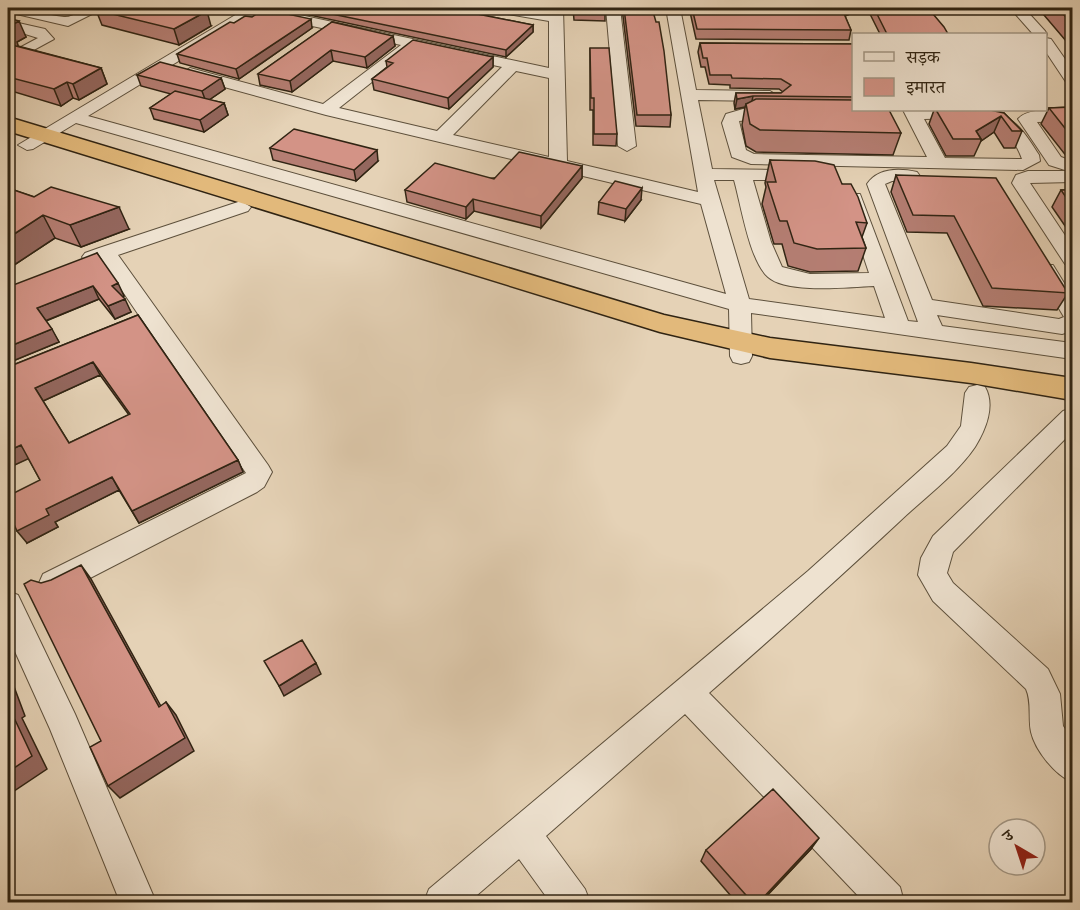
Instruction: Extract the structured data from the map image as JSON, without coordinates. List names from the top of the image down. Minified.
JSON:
{"legend":["सड़क","इमारत"],"north":"top left"}
